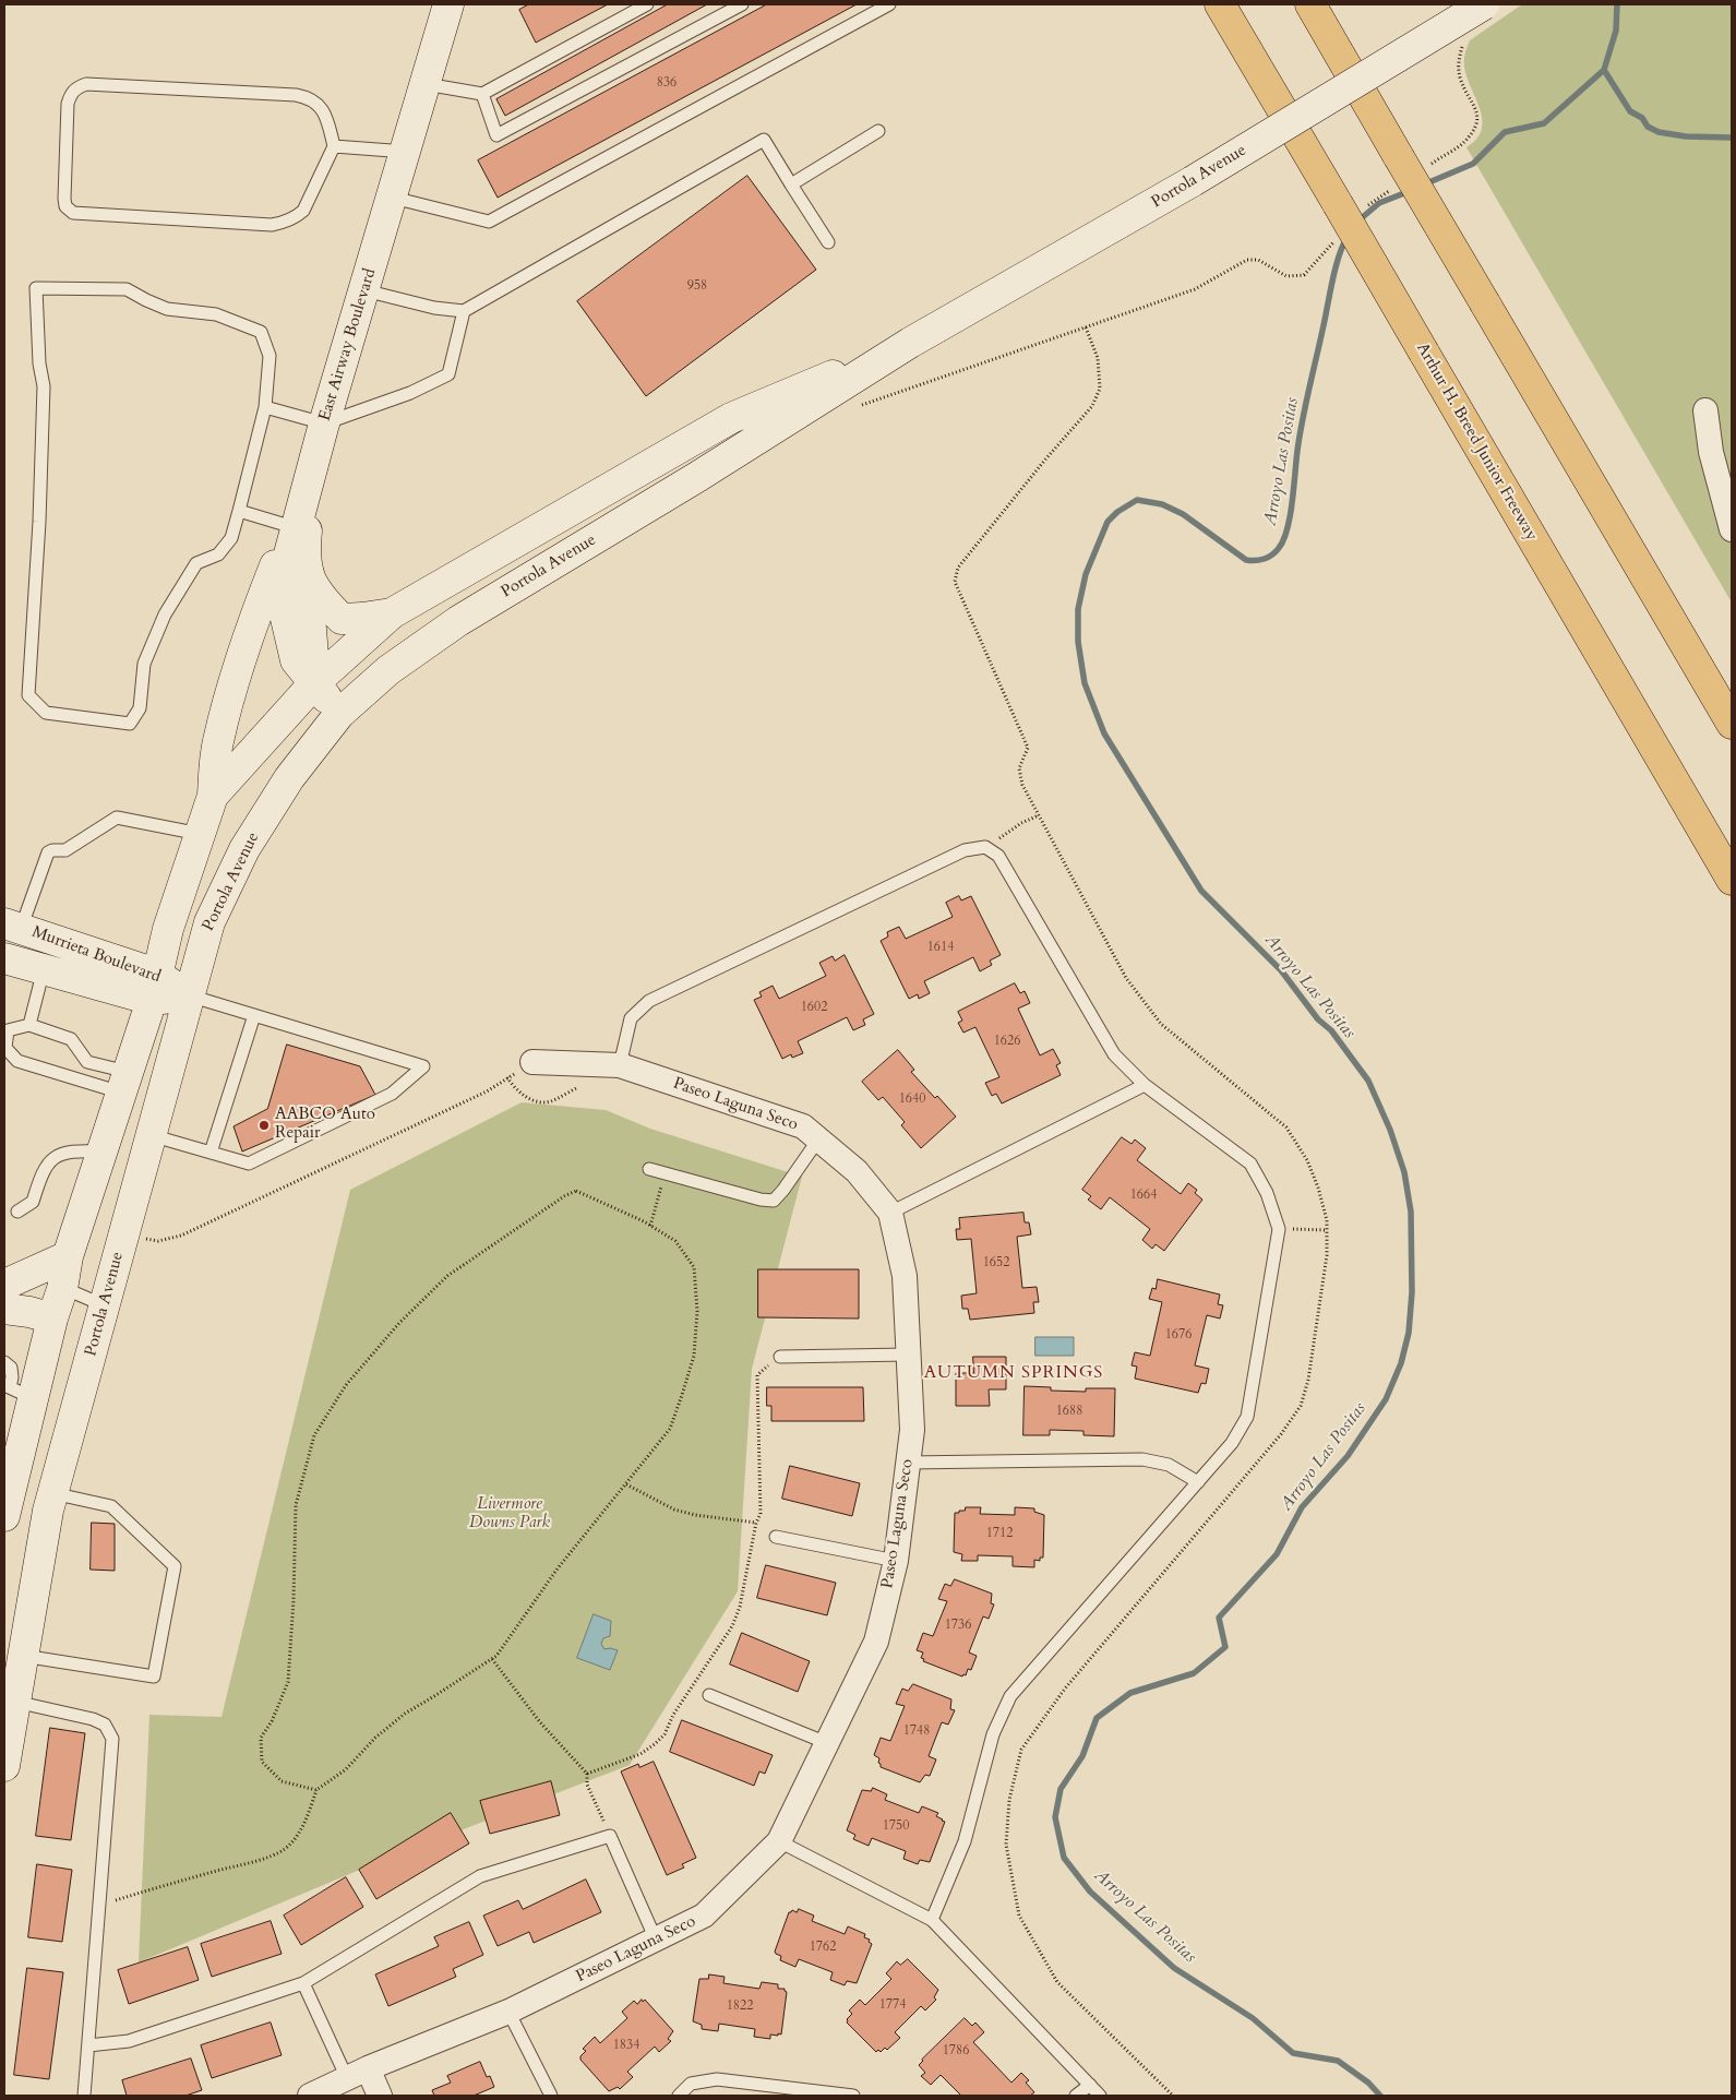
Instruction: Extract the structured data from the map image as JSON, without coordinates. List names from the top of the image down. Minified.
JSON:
{"streets":{"highway":["Arthur H. Breed Junior Freeway"],"main road":["Portola Avenue","East Airway Boulevard","Murrieta Boulevard"],"street":["Paseo Laguna Seco"]},"crossings":[["Portola Avenue","Murrieta Boulevard"]],"districts":["AUTUMN SPRINGS"],"water":["Arroyo Las Positas"],"parks":["Livermore Downs Park"],"places":["AABCO Auto Repair"],"house_numbers":["836","958","1614","1602","1626","1640","1664","1652","1676","1688","1712","1736","1748","1750","1762","1774","1822","1834","1786"]}
